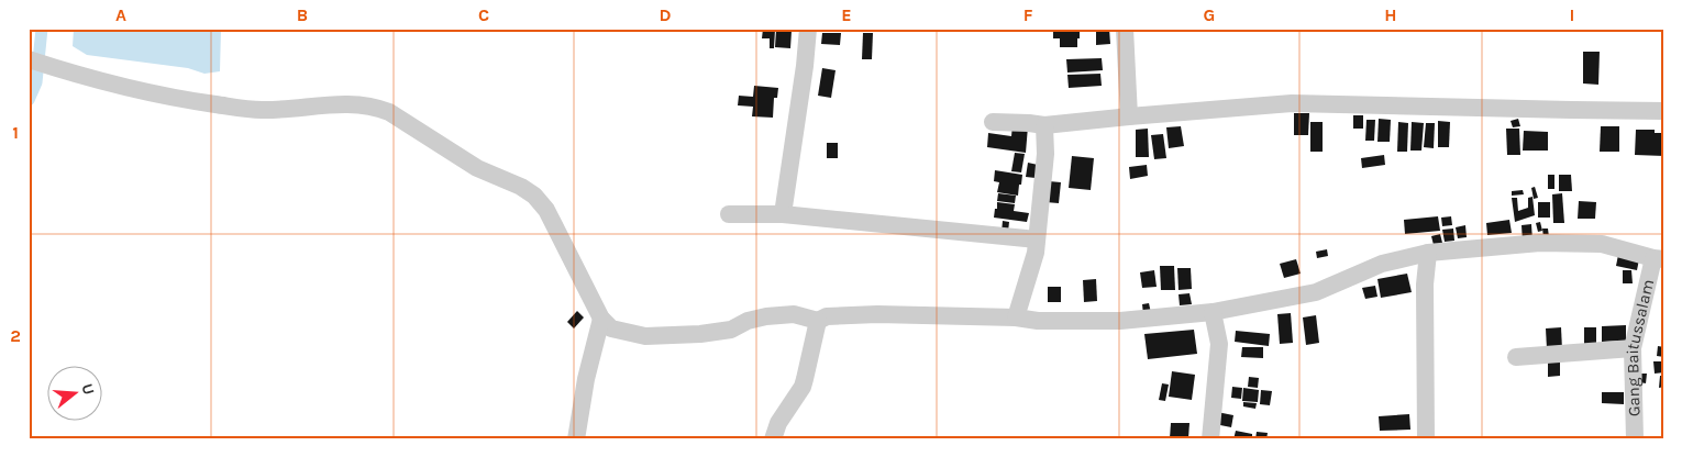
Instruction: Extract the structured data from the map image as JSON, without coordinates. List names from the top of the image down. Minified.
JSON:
{"streets":{"street":["Gang Baitussalam"]},"north":"right","grid":{"columns":["A","B","C","D","E","F","G","H","I"],"rows":["1","2"]}}
